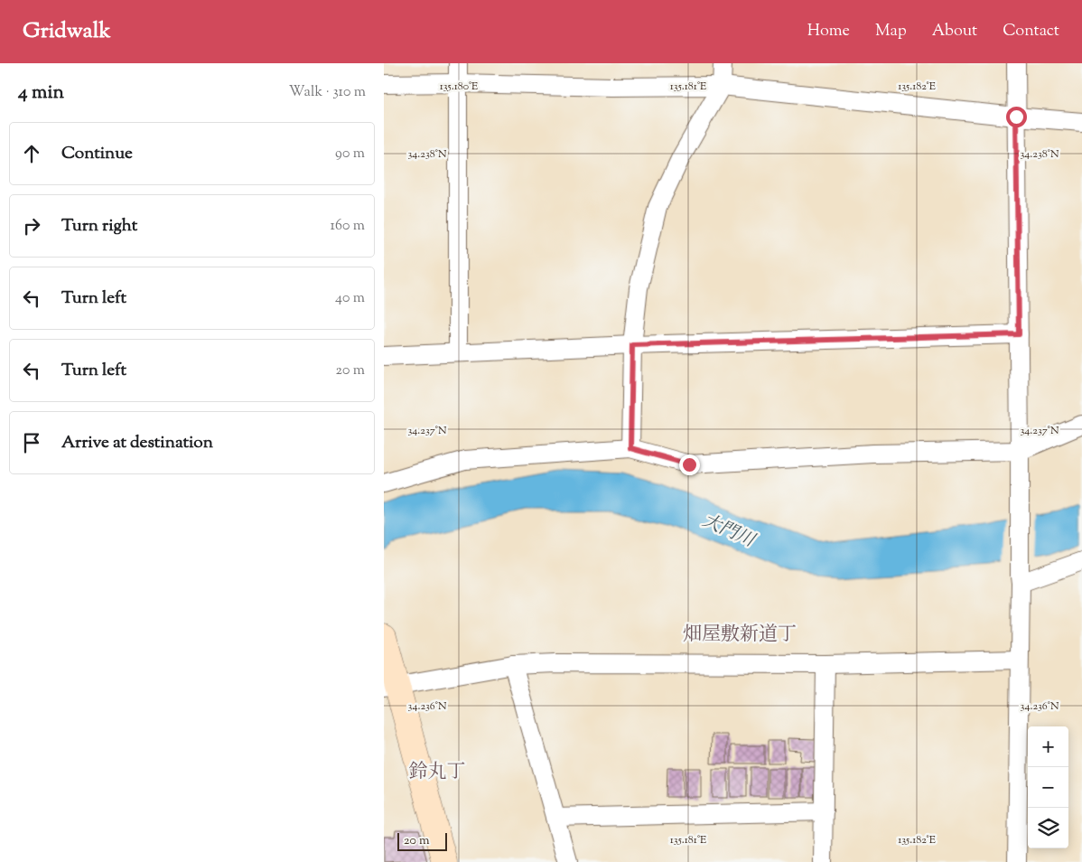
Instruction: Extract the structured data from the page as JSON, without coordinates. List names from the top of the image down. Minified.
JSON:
{"districts":["畑屋敷新道丁","鈴丸丁"],"water":["大門川"],"scale_bar":"20 m","page":{"header":"Gridwalk","nav":["Home","Map","About","Contact"],"heading":["4 min","Walk · 310 m"],"list":[["Continue","90 m"],["Turn right","160 m"],["Turn left","40 m"],["Turn left","20 m"],"Arrive at destination"],"map_buttons":["+","−"],"scale":"20 m"},"coordinates":["135.180°E","135.181°E","135.182°E","34.238°N","34.237°N","34.236°N"]}
